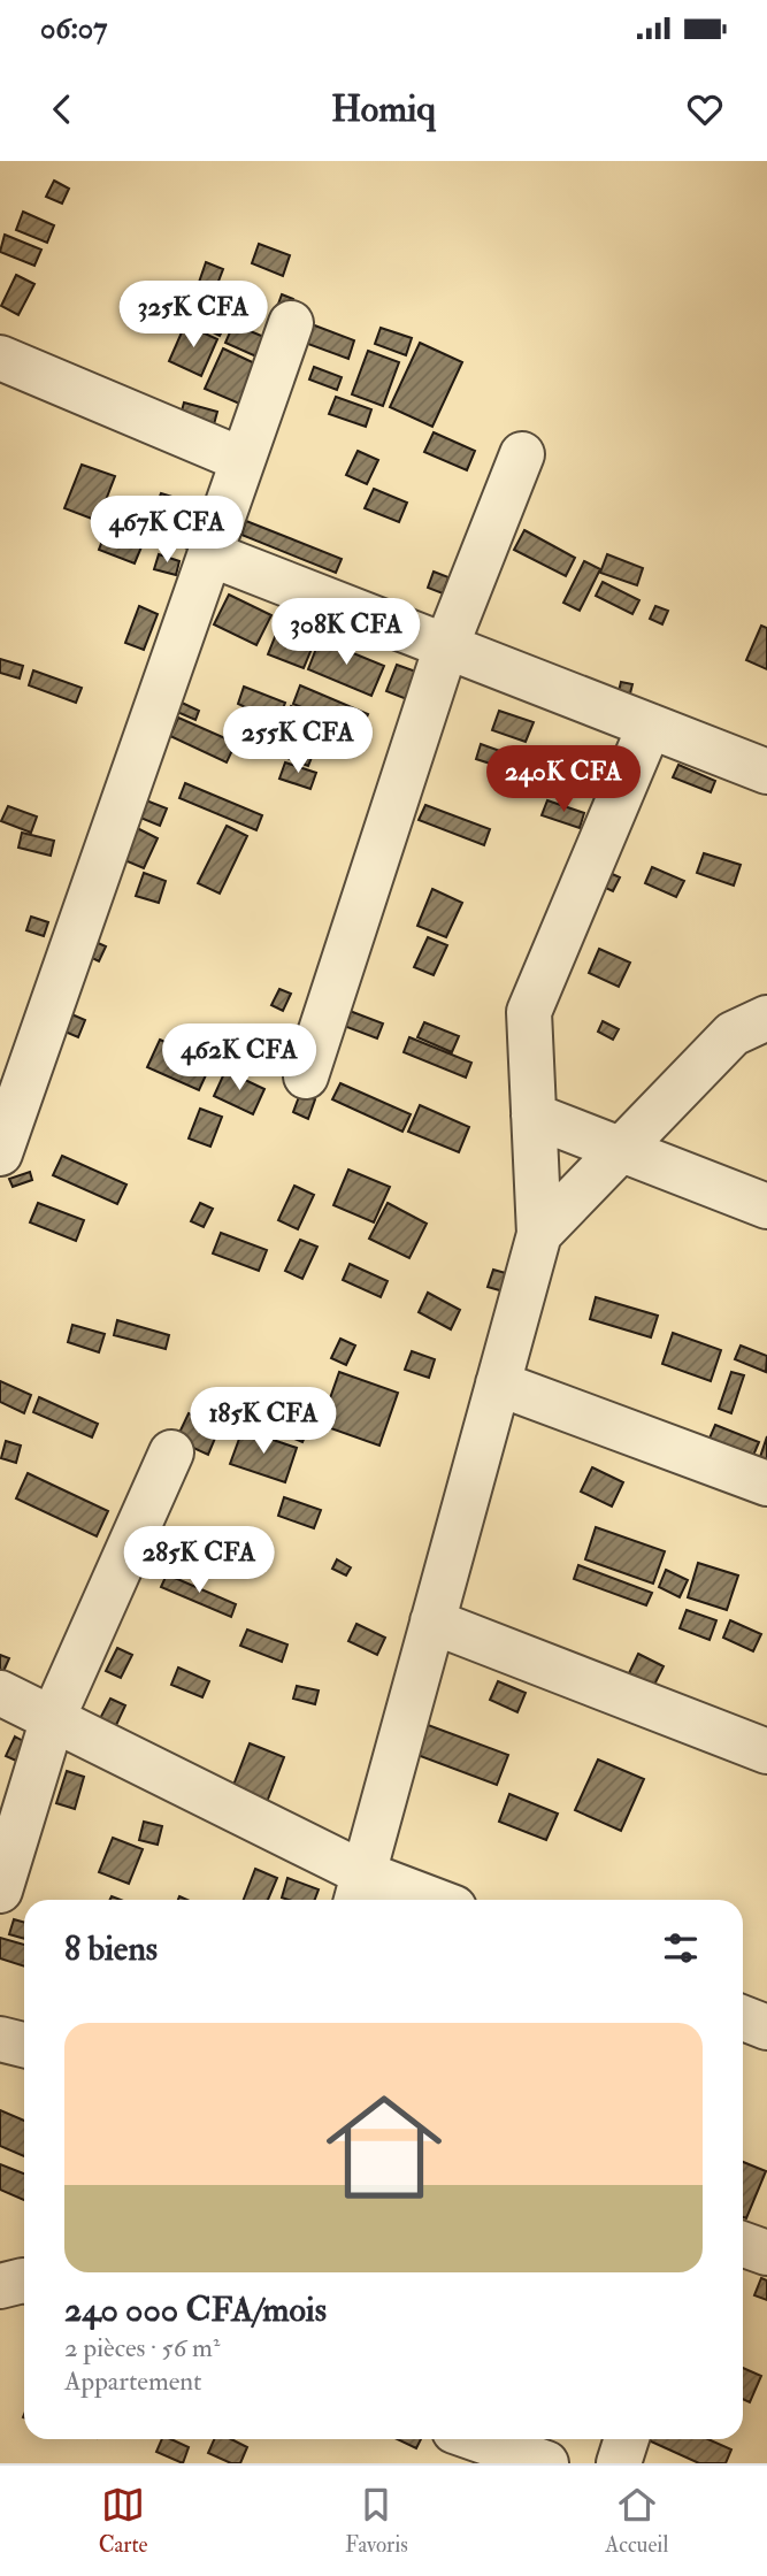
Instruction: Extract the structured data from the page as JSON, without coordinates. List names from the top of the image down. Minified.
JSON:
{"page":{"status":"06:07","header":"Homiq","price":["325K CFA","467K CFA","308K CFA","255K CFA","240K CFA","462K CFA","185K CFA","285K CFA"],"heading":"8 biens","list":[{"name":"240 000 CFA/mois","note":"2 pièces · 56 m² · Appartement"}],"tabs":["Carte","Favoris","Accueil"]}}
